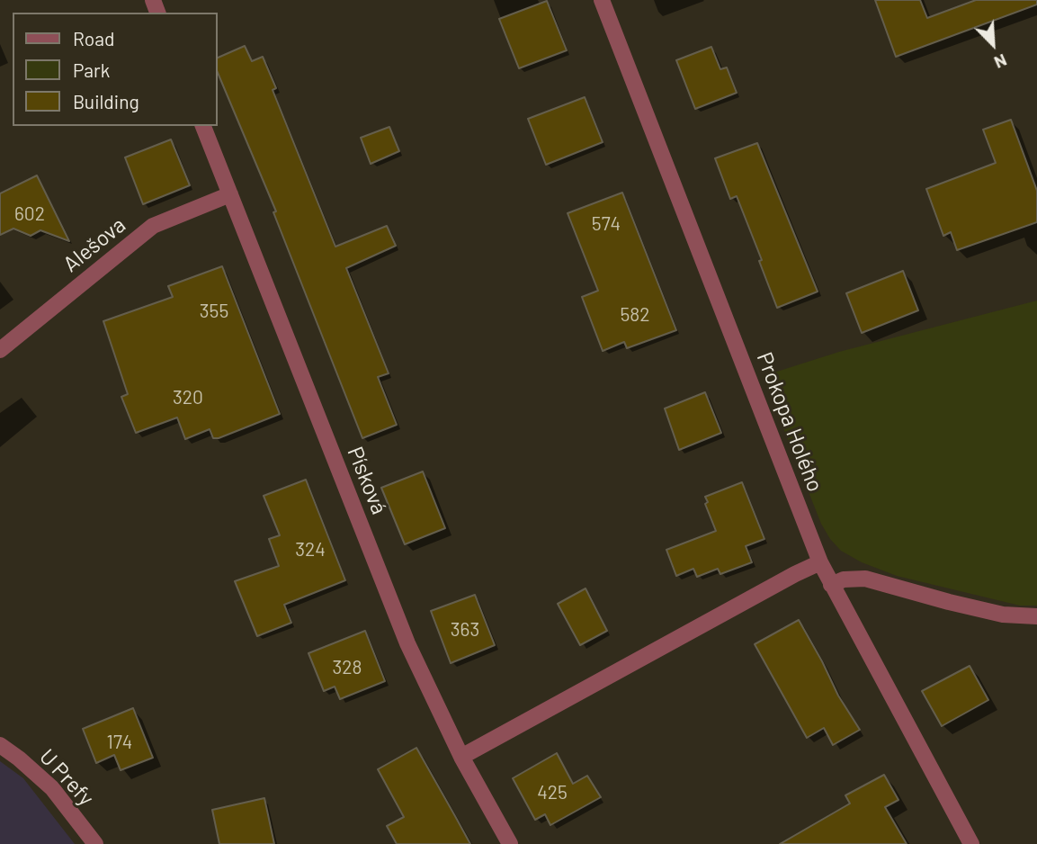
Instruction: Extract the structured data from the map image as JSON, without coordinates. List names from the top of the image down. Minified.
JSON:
{"streets":{"street":["Alešova","Prokopa Holého","Písková","U Prefy"]},"crossings":[["Alešova","Písková"]],"house_numbers":["602","574","355","582","320","324","363","328","174","425"],"legend":["Road","Park","Building"],"north":"bottom right"}
